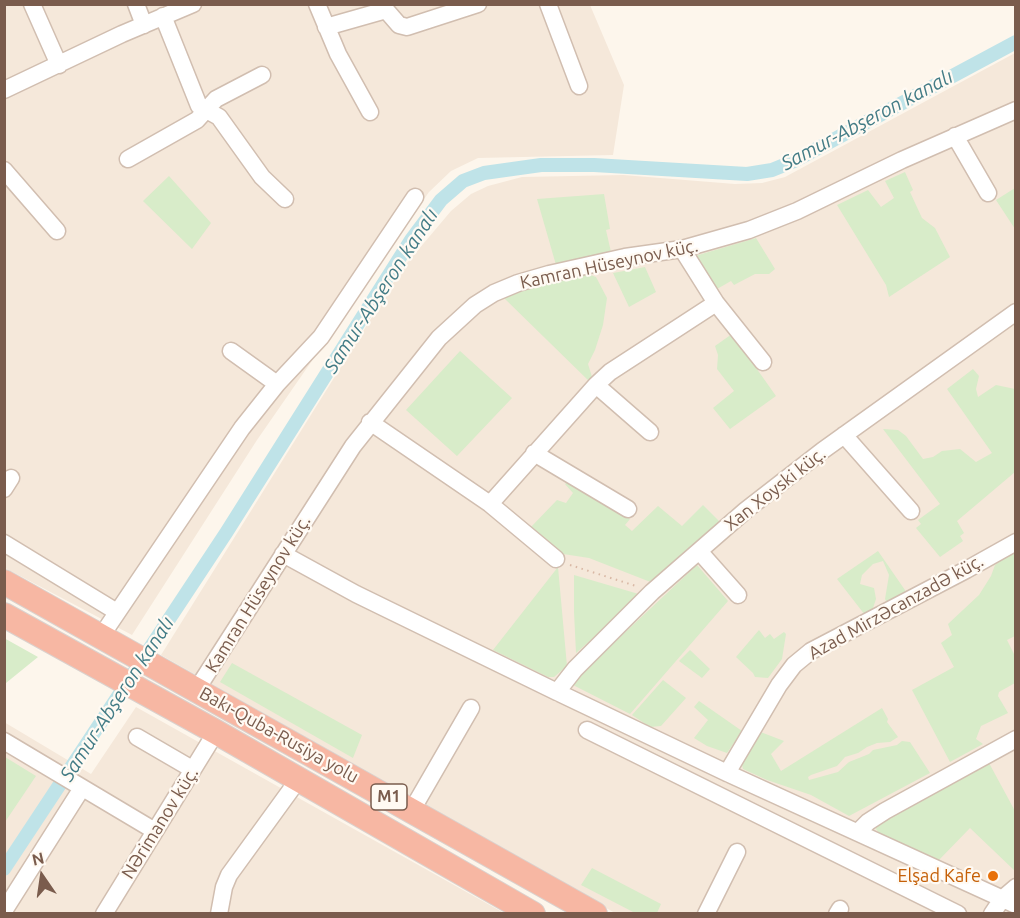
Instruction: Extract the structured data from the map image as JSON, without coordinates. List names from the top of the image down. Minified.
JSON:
{"streets":{"highway":["Bakı-Quba-Rusiya yolu","M1"],"street":["Kamran Hüseynov küç.","Xan Xoyski küç.","Azad Mirzəcanzadə küç.","Nərimanov küç."]},"crossings":[["Kamran Hüseynov küç.","Bakı-Quba-Rusiya yolu"],["Bakı-Quba-Rusiya yolu","Nərimanov küç."]],"water":["Samur-Abşeron kanalı"],"places":["Elşad Kafe"],"north":"top"}
